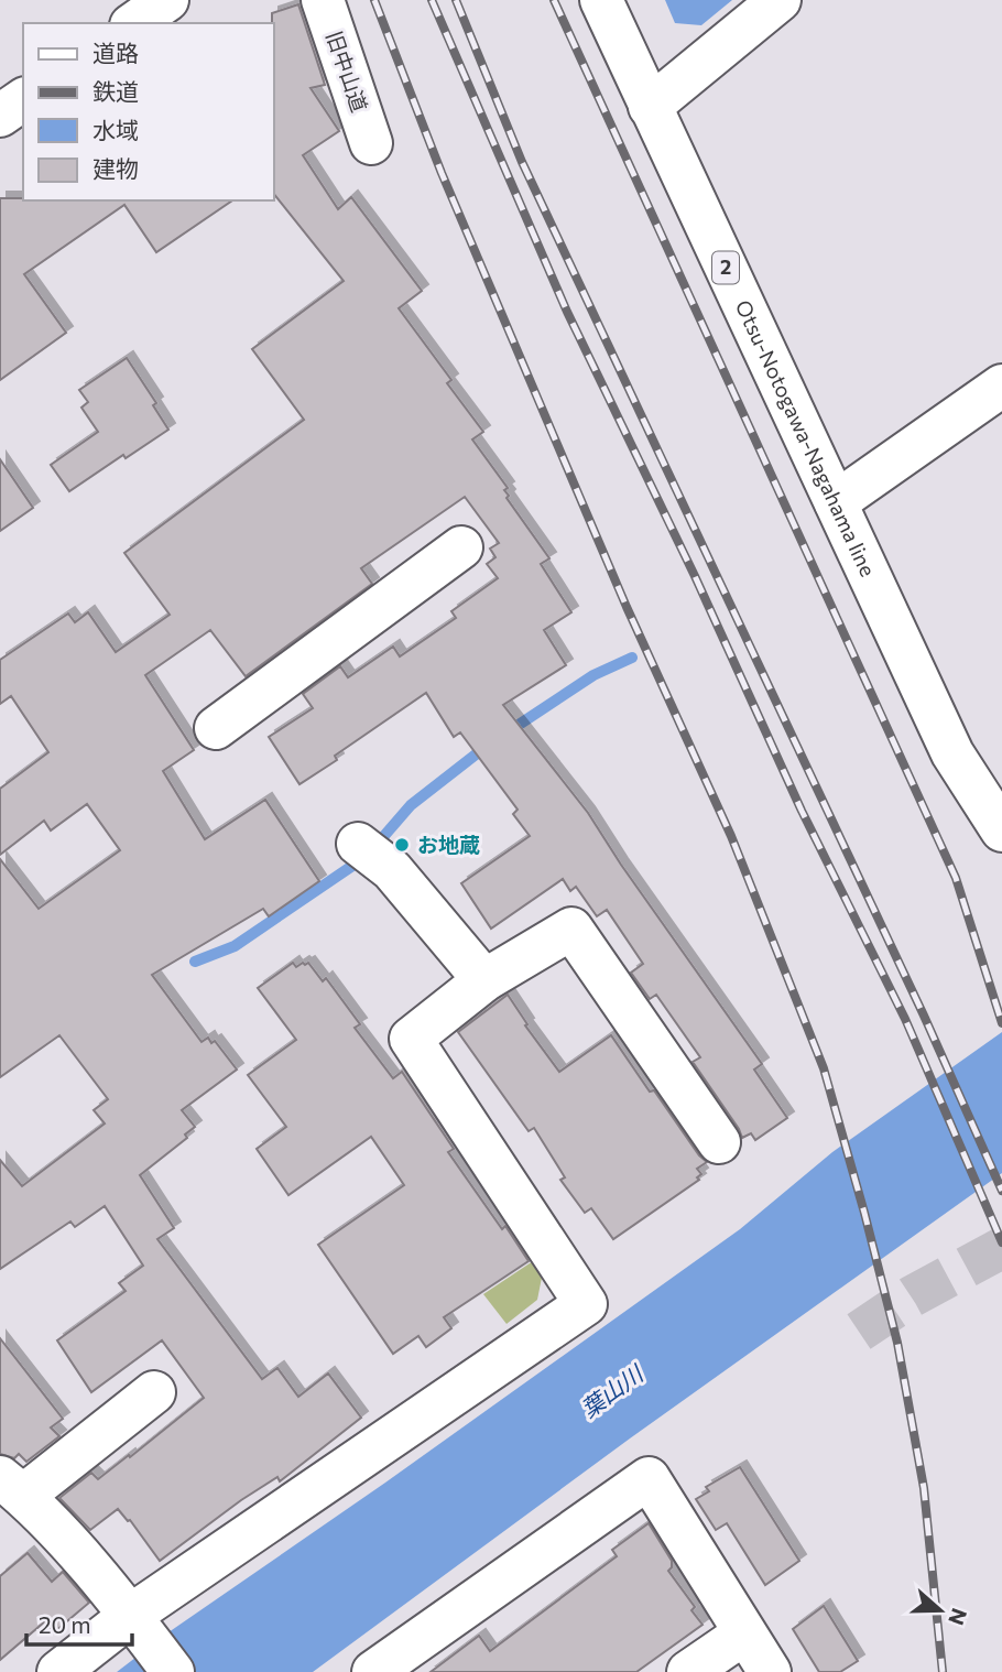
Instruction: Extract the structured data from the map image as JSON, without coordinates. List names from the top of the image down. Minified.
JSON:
{"streets":{"street":["旧中山道","2","Otsu-Notogawa-Nagahama line"]},"water":["葉山川"],"places":["お地蔵"],"legend":["道路","鉄道","水域","建物"],"scale_bar":"20 m","north":"right"}
